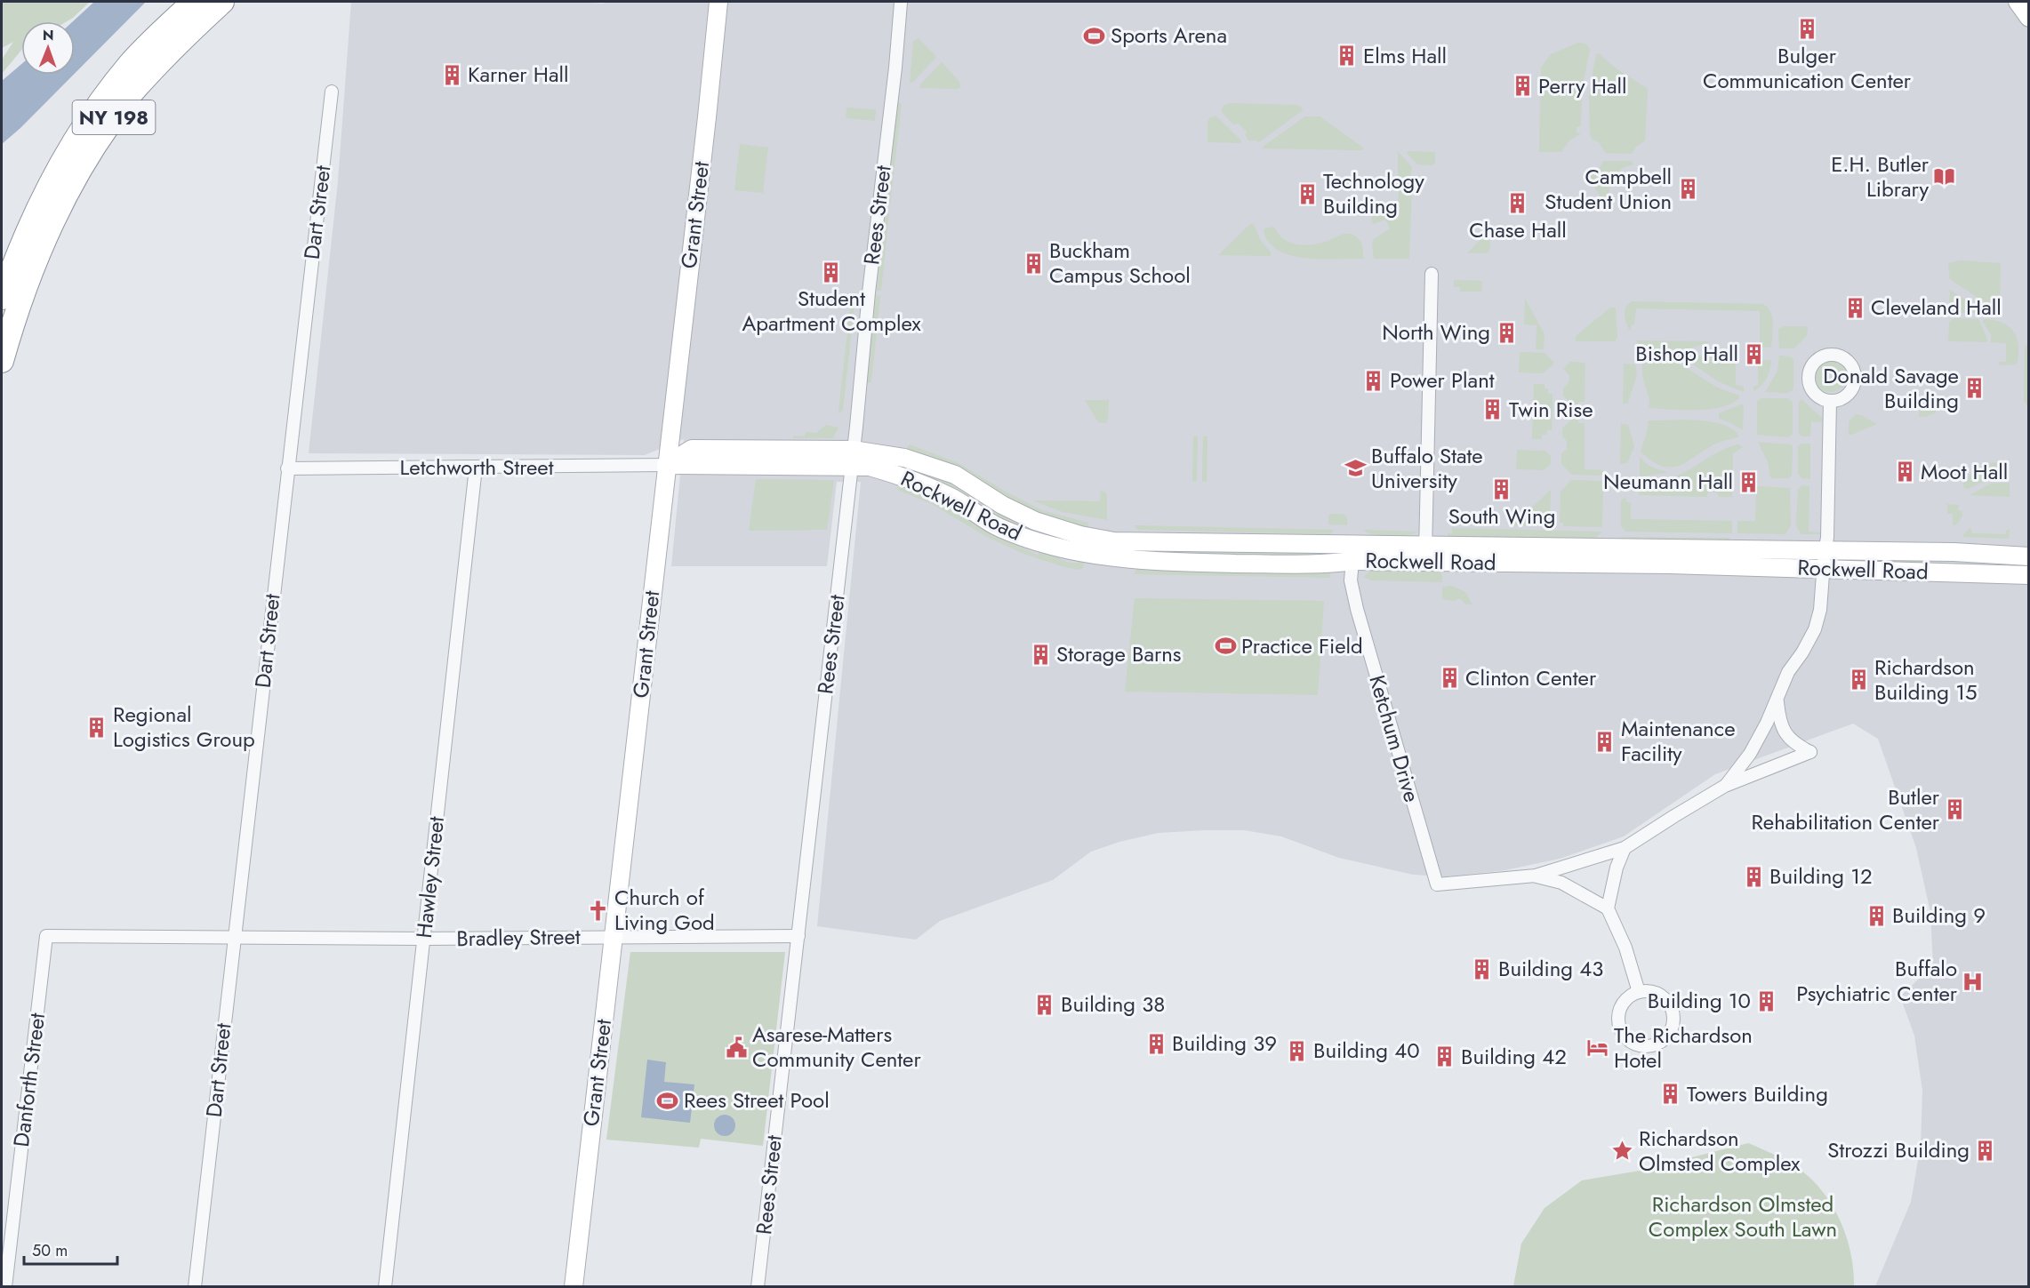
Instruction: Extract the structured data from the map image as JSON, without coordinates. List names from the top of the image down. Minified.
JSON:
{"streets":{"highway":["NY 198"],"street":["Dart Street","Grant Street","Rees Street","Letchworth Street","Rockwell Road","Ketchum Drive","Hawley Street","Bradley Street","Danforth Street"]},"crossings":[["Dart Street","Letchworth Street"],["Dart Street","Bradley Street"],["Grant Street","Letchworth Street"],["Grant Street","Bradley Street"],["Rees Street","Letchworth Street"],["Rees Street","Rockwell Road"],["Rees Street","Bradley Street"],["Letchworth Street","Rockwell Road"],["Letchworth Street","Hawley Street"],["Rockwell Road","Ketchum Drive"],["Hawley Street","Bradley Street"],["Bradley Street","Danforth Street"]],"parks":["Richardson Olmsted Complex South Lawn"],"places":{"building":["Bulger Communication Center","Elms Hall","Karner Hall","Perry Hall","Campbell Student Union","Technology Building","Chase Hall","Buckham Campus School","Student Apartment Complex","Cleveland Hall","North Wing","Bishop Hall","Power Plant","Donald Savage Building","Twin Rise","Moot Hall","Neumann Hall","South Wing","Storage Barns","Clinton Center","Richardson Building 15","Regional Logistics Group","Maintenance Facility","Butler Rehabilitation Center","Building 12","Building 9","Building 43","Building 10","Building 38","Building 39","Building 40","Building 42","Towers Building","Strozzi Building"],"sports":["Sports Arena","Practice Field","Rees Street Pool"],"library":["E.H. Butler Library"],"school or university":["Buffalo State University"],"church":["Church of Living God"],"hospital":["Buffalo Psychiatric Center"],"public building":["Asarese-Matters Community Center"],"hotel":["The Richardson Hotel"],"place":["Richardson Olmsted Complex"]},"scale_bar":"50 m","north":"top"}
